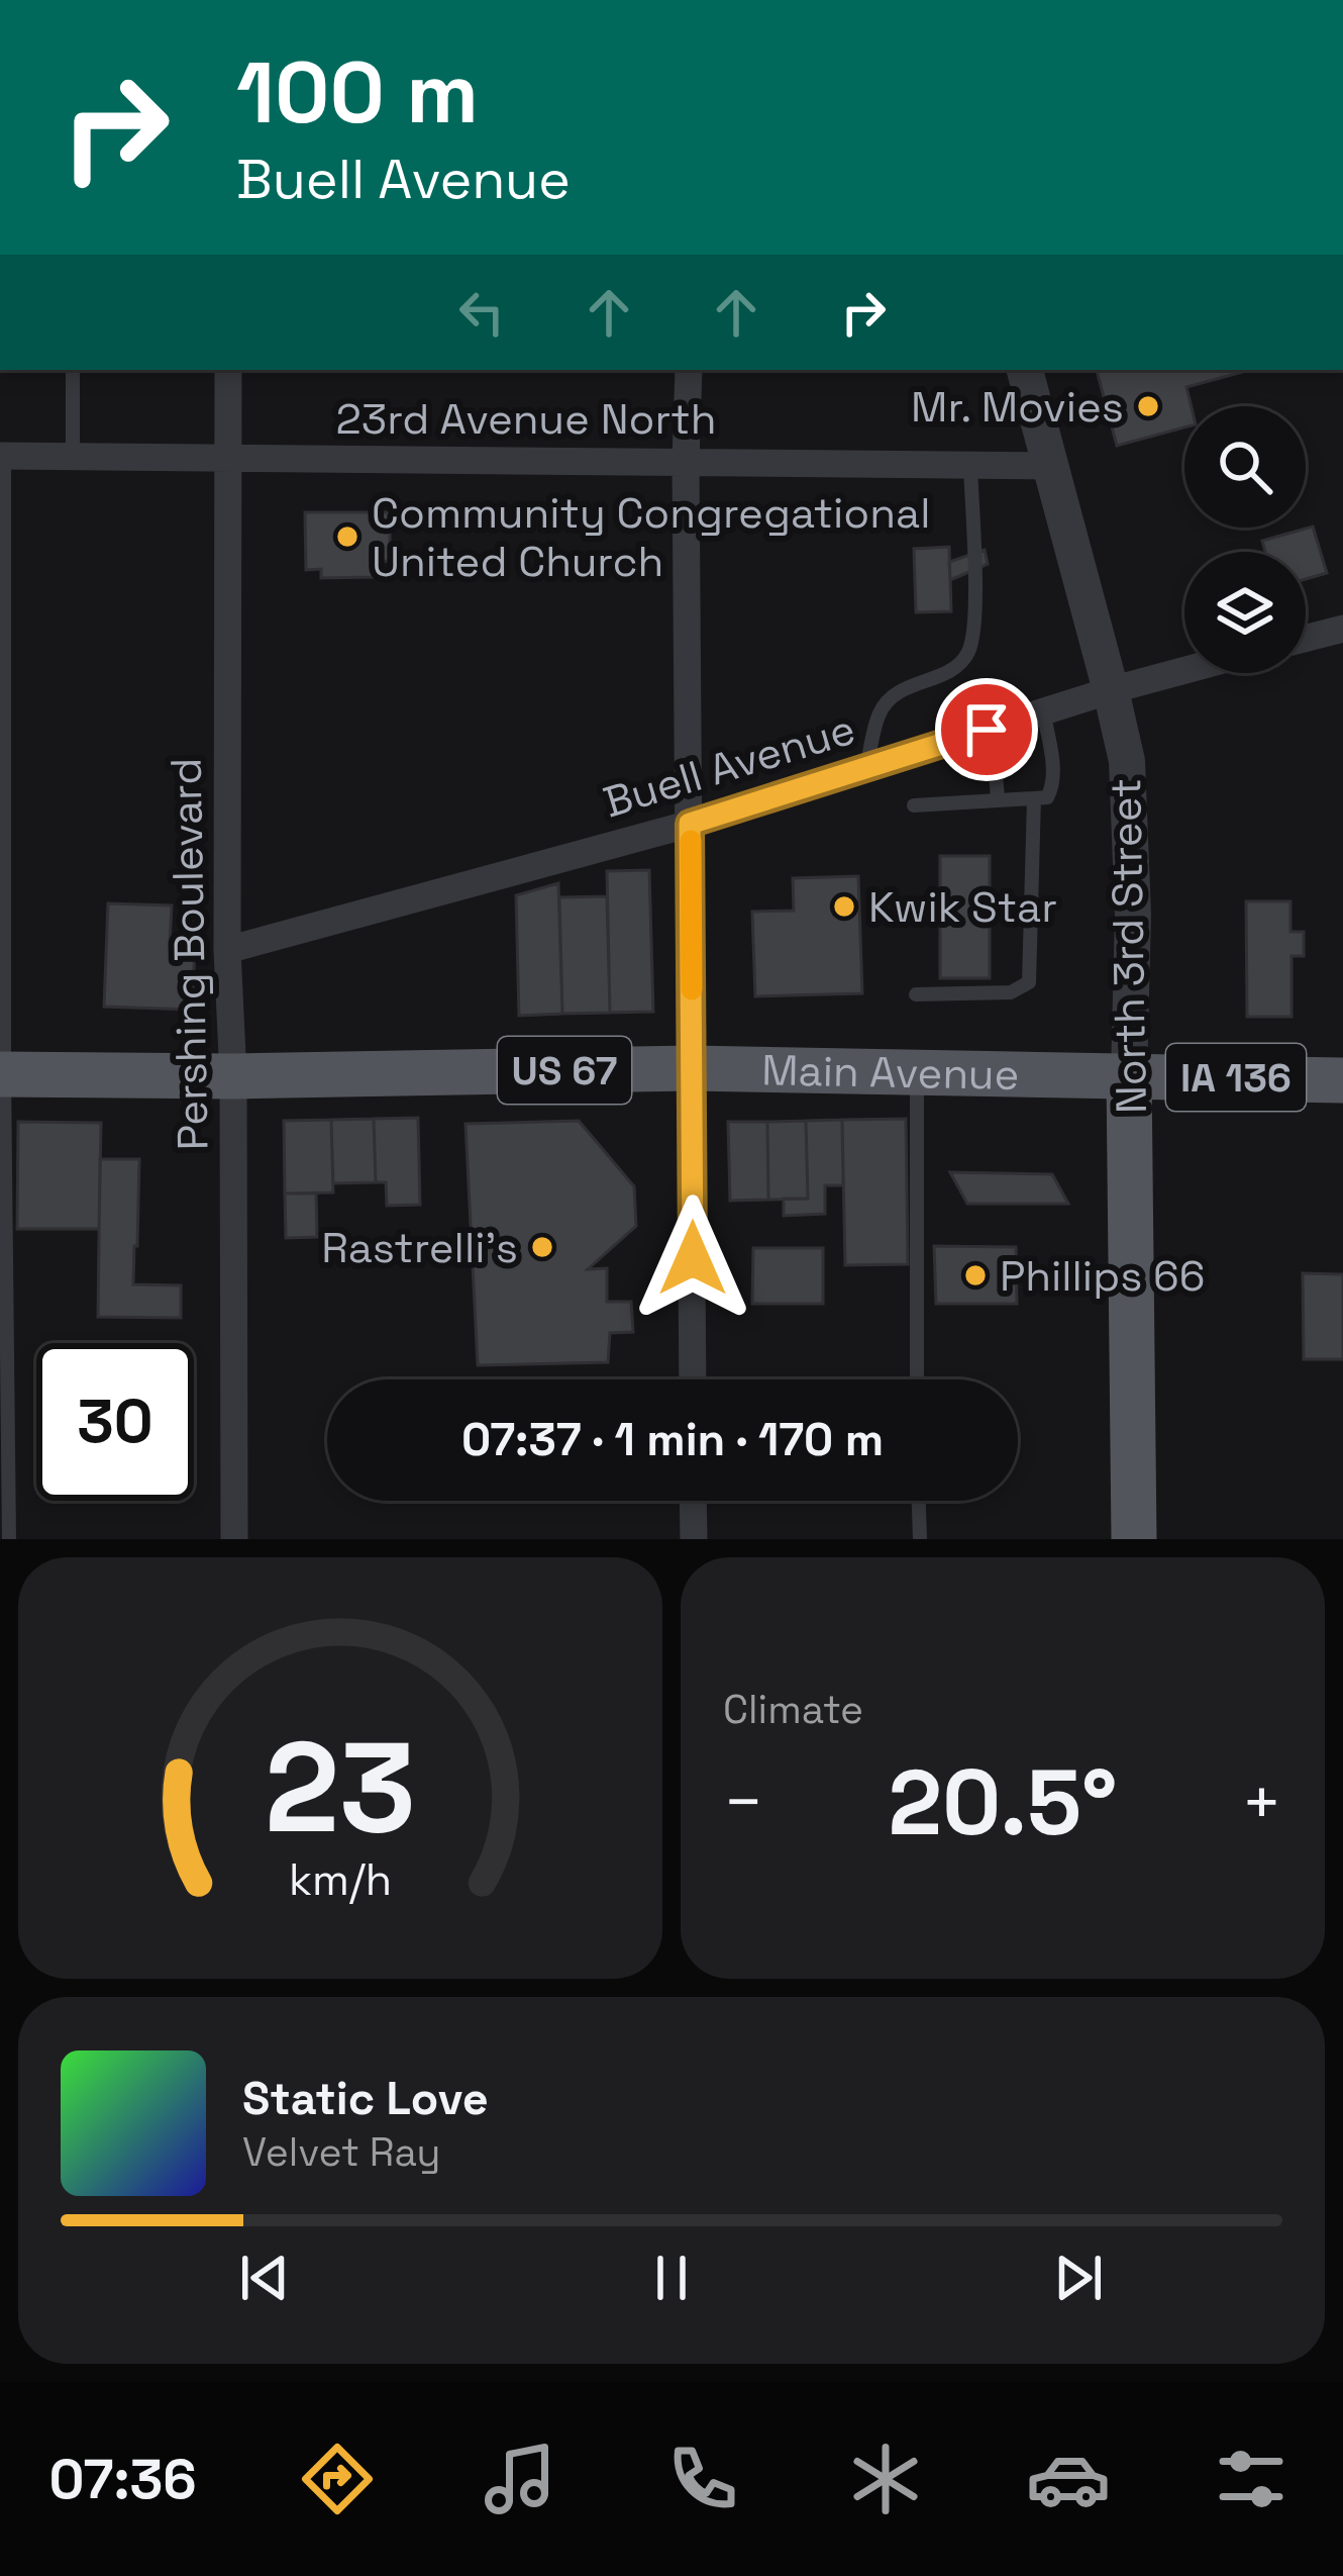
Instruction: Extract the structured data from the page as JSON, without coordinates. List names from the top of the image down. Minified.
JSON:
{"streets":{"main road":["North 3rd Street","US 67","Main Avenue","IA 136"],"street":["23rd Avenue North","Buell Avenue","Pershing Boulevard"]},"crossings":[["23rd Avenue North","North 3rd Street"],["23rd Avenue North","Pershing Boulevard"],["Buell Avenue","North 3rd Street"],["Buell Avenue","Pershing Boulevard"],["North 3rd Street","Main Avenue"],["Pershing Boulevard","Main Avenue"]],"places":["Mr. Movies","Community Congregational United Church","Kwik Star","Rastrelli's","Phillips 66"],"page":{"turn":["100 m","Buell Avenue"],"limit":"30","trip":"07:37 · 1 min · 170 m","tile":"Climate","heat":["−","20.5°","+"],"song":["Static Love","Velvet Ray"],"tabs":"07:36","gauge":["23","km/h"]}}
